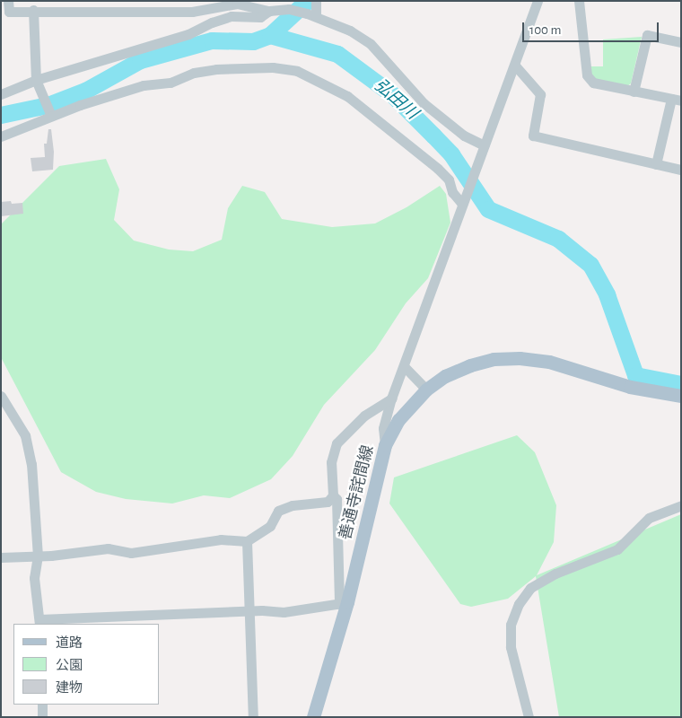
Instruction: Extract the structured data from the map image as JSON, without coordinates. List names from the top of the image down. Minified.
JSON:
{"streets":{"main road":["善通寺詫間線"]},"water":["弘田川"],"legend":["道路","公園","建物"],"scale_bar":"100 m"}
